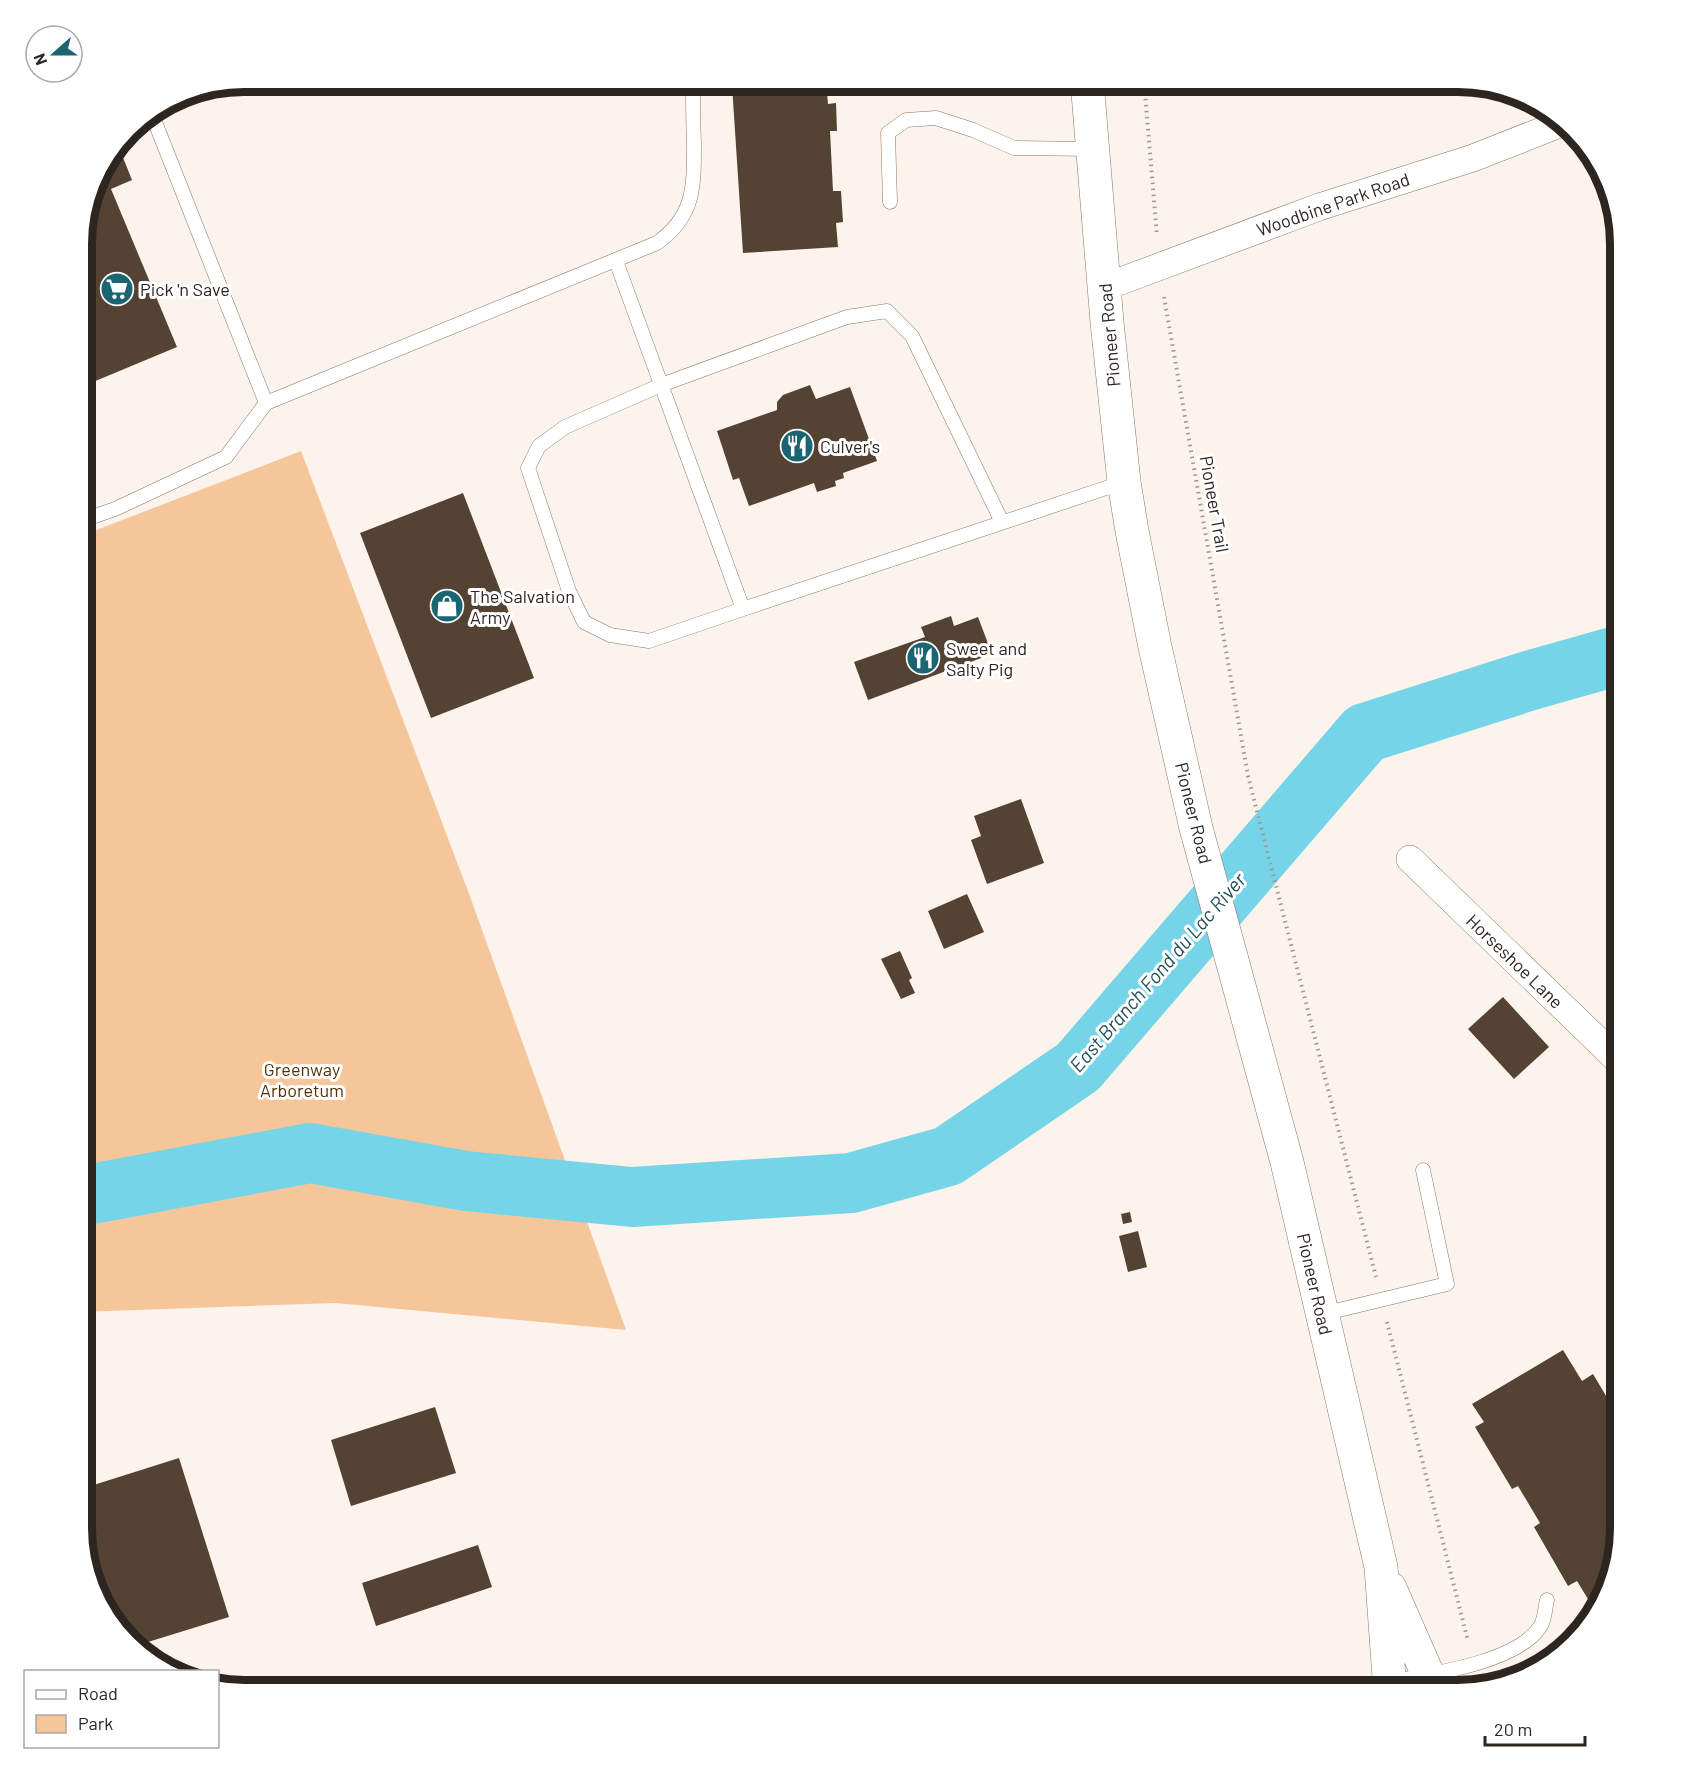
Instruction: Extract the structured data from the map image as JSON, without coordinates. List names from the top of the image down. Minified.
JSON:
{"streets":{"main road":["Pioneer Road"],"street":["Woodbine Park Road","Horseshoe Lane"],"path":["Pioneer Trail"]},"crossings":[["Woodbine Park Road","Pioneer Road"],["Woodbine Park Road","Pioneer Trail"]],"water":["East Branch Fond du Lac River"],"parks":["Greenway Arboretum"],"places":{"supermarket":["Pick 'n Save"],"restaurant":["Culver's","Sweet and Salty Pig"],"shop":["The Salvation Army"]},"legend":["Road","Park"],"scale_bar":"20 m","north":"left"}
